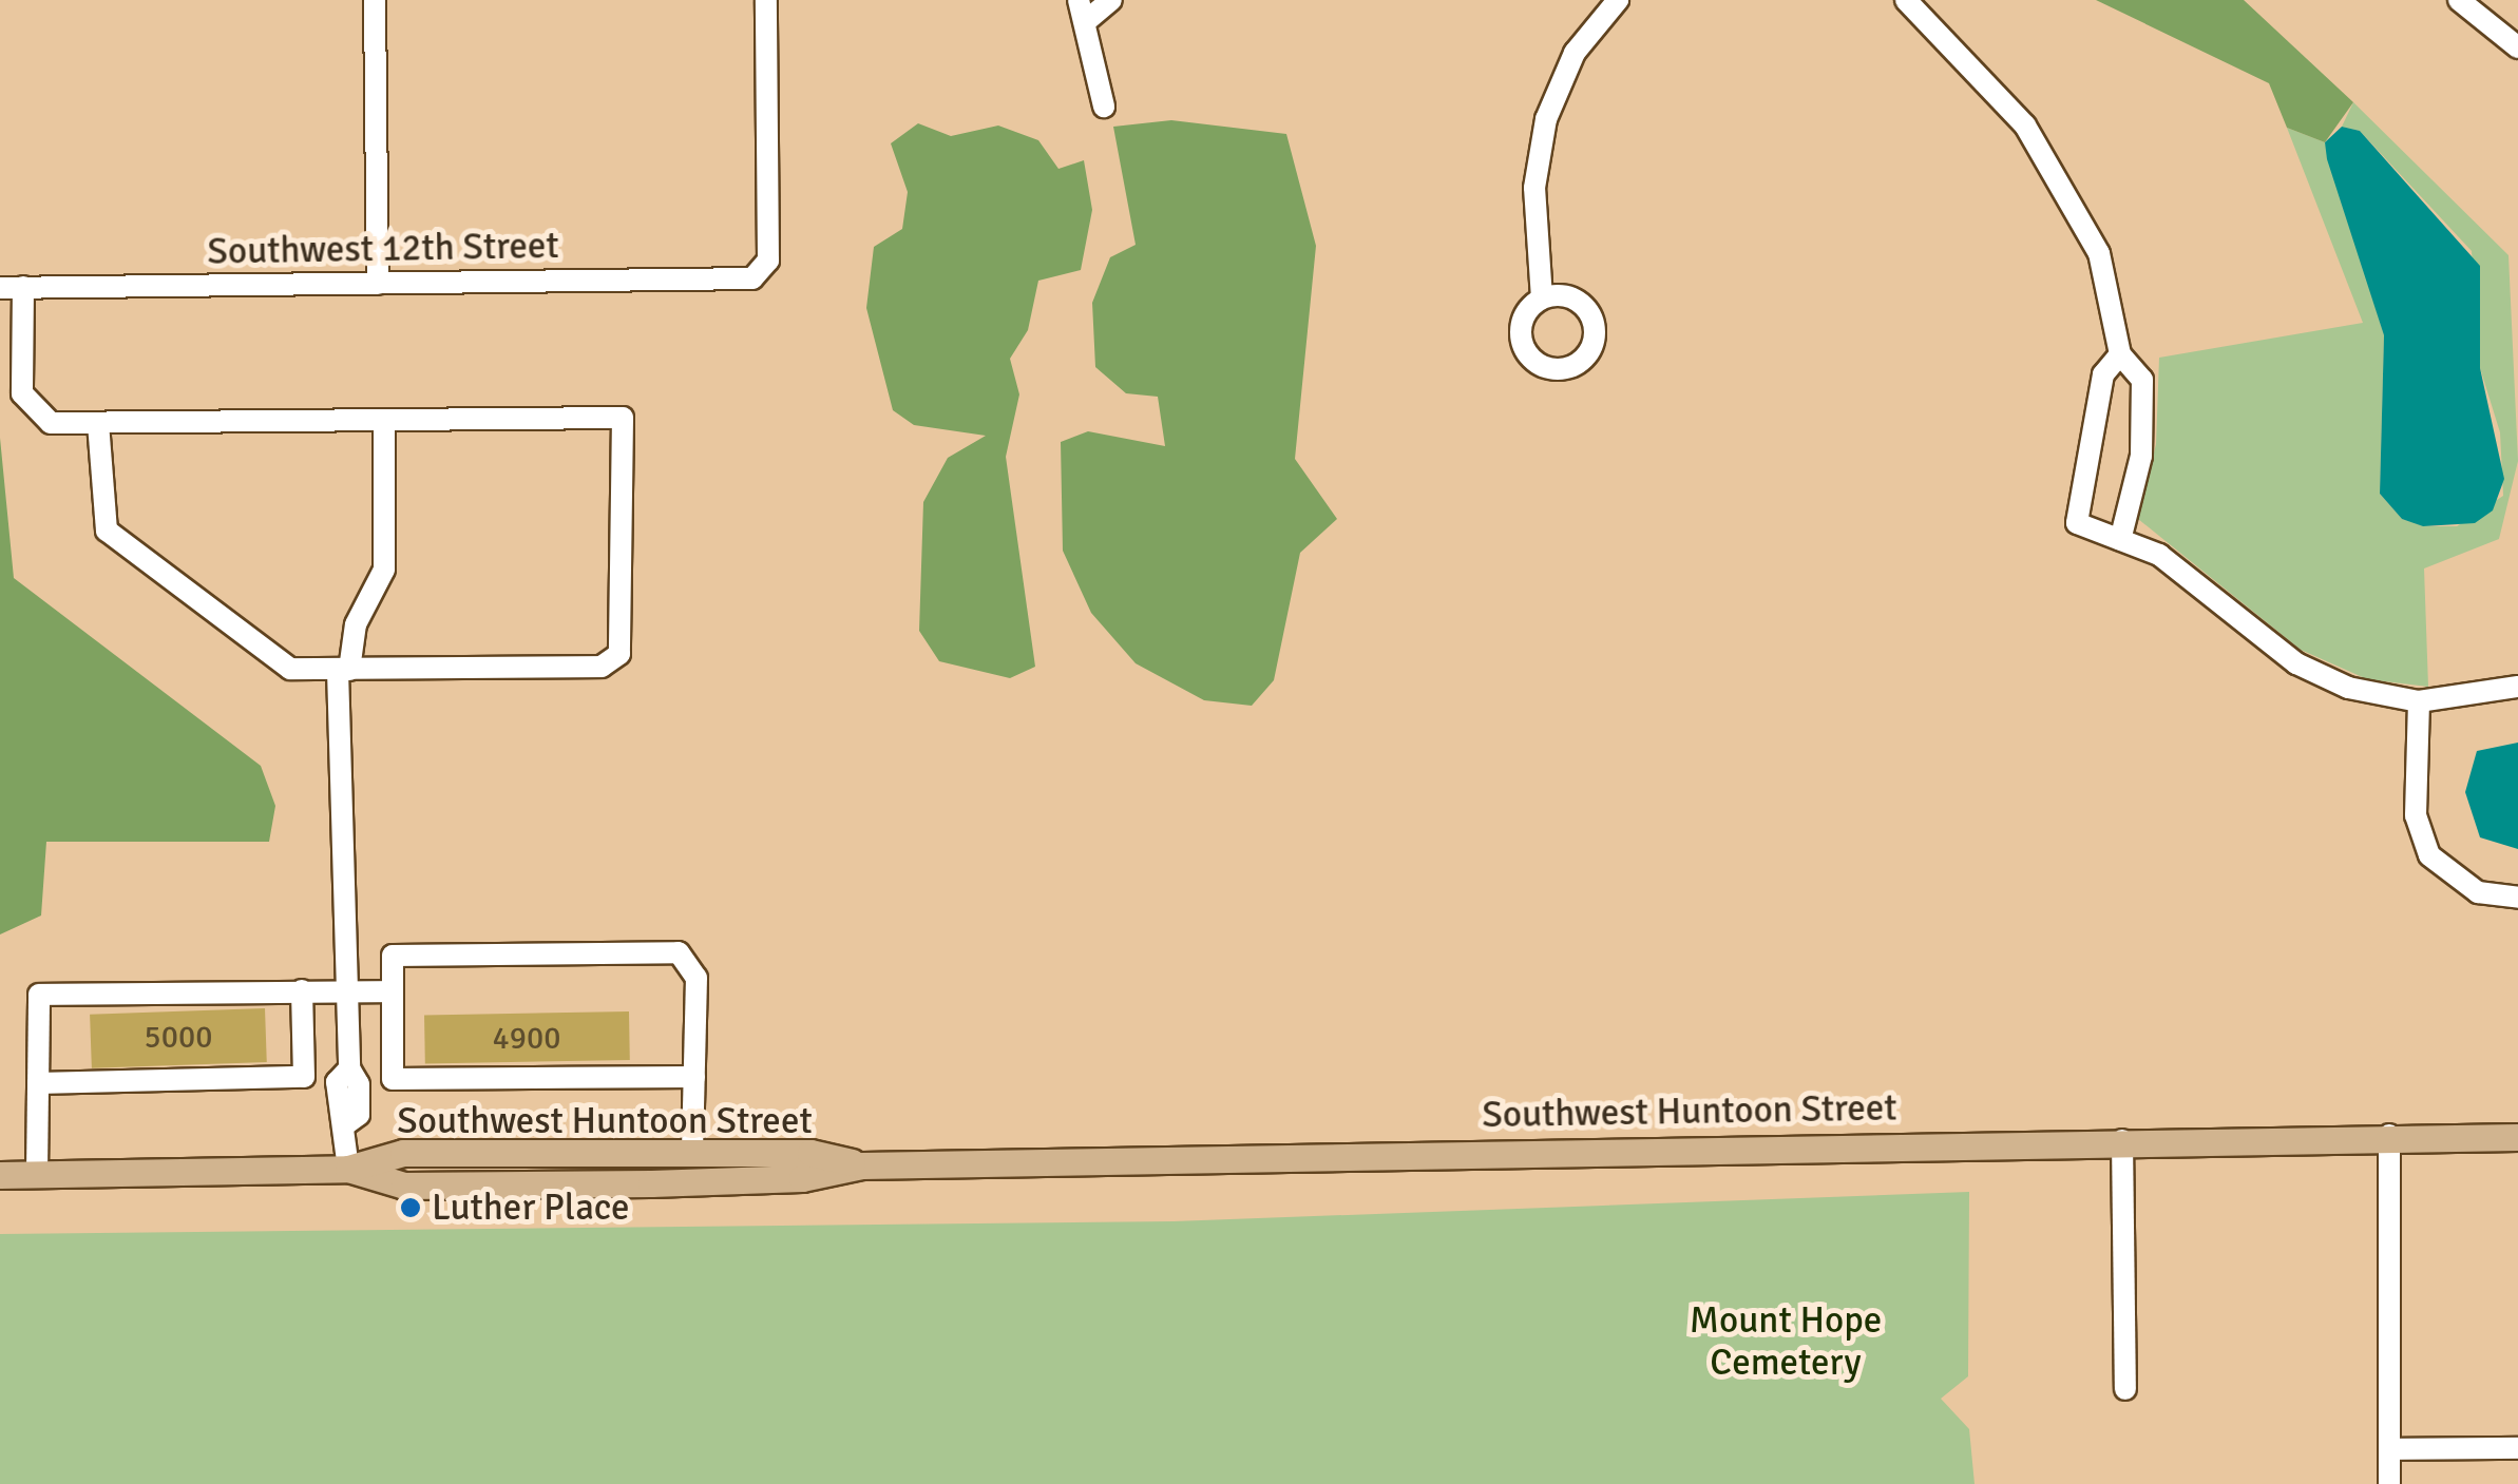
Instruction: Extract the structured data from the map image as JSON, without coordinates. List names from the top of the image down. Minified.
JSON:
{"streets":{"main road":["Southwest Huntoon Street"],"street":["Southwest 12th Street"]},"parks":["Mount Hope Cemetery"],"places":["Luther Place"],"house_numbers":["5000","4900"]}
